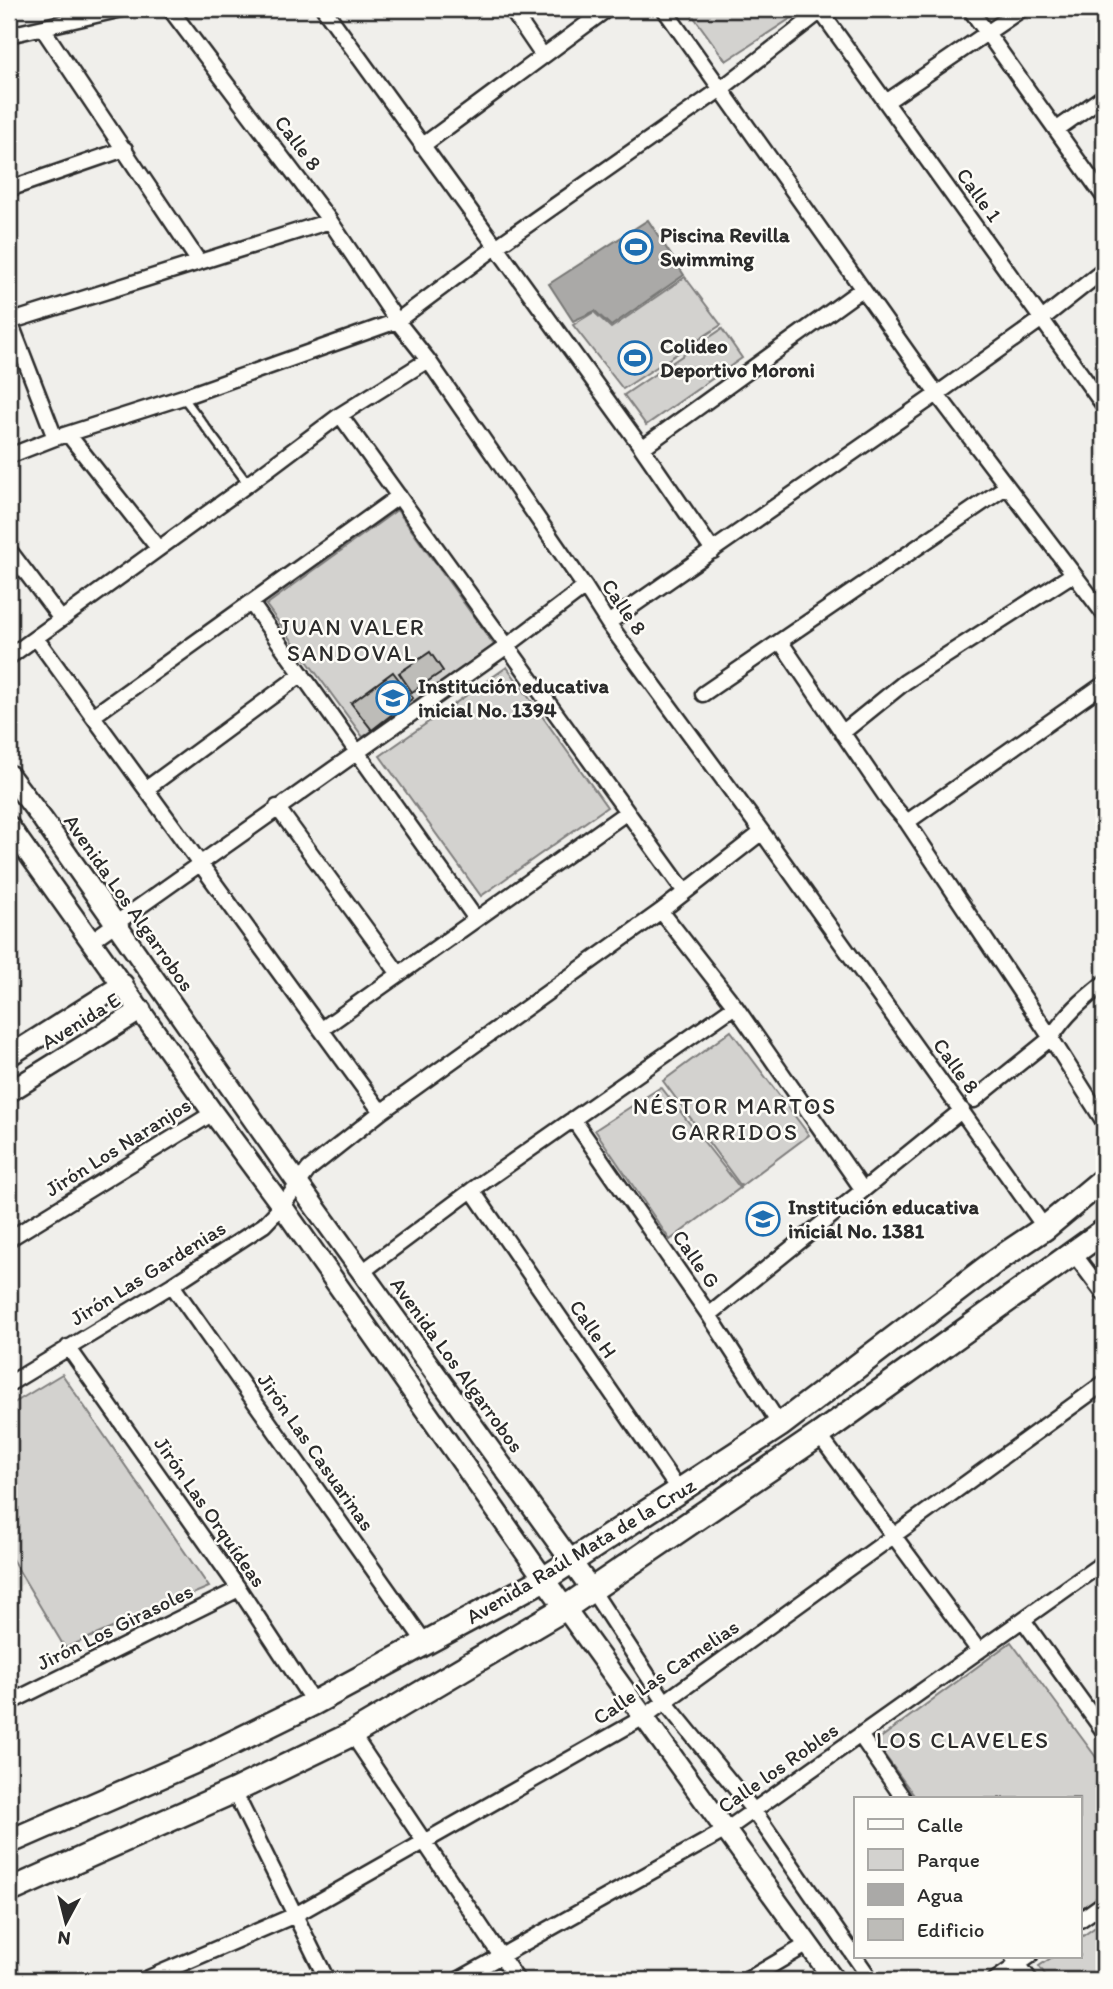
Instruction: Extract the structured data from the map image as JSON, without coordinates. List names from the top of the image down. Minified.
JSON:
{"streets":{"main road":["Avenida Raúl Mata de la Cruz"],"street":["Calle 8","Calle 1","Avenida Los Algarrobos","Avenida E","Jirón Los Naranjos","Calle G","Jirón Las Gardenias","Calle H","Jirón Las Casuarinas","Jirón Las Orquídeas","Jirón Los Girasoles","Calle Las Camelias","Calle los Robles"]},"crossings":[["Calle 8","Jirón Las Gardenias"],["Calle 8","Avenida Raúl Mata de la Cruz"],["Avenida Los Algarrobos","Jirón Las Gardenias"],["Avenida Los Algarrobos","Avenida Raúl Mata de la Cruz"],["Avenida Los Algarrobos","Calle Las Camelias"],["Avenida Los Algarrobos","Calle los Robles"],["Calle G","Avenida Raúl Mata de la Cruz"],["Jirón Las Gardenias","Jirón Las Casuarinas"],["Jirón Las Gardenias","Jirón Las Orquídeas"],["Calle H","Avenida Raúl Mata de la Cruz"],["Jirón Las Casuarinas","Avenida Raúl Mata de la Cruz"],["Jirón Las Orquídeas","Avenida Raúl Mata de la Cruz"],["Jirón Las Orquídeas","Jirón Los Girasoles"]],"districts":["JUAN VALER SANDOVAL","NÉSTOR MARTOS GARRIDOS","LOS CLAVELES"],"places":{"sports":["Piscina Revilla Swimming","Colideo Deportivo Moroni"],"school or university":["Institución educativa inicial No. 1394","Institución educativa inicial No. 1381"]},"legend":["Calle","Parque","Agua","Edificio"],"north":"bottom"}
